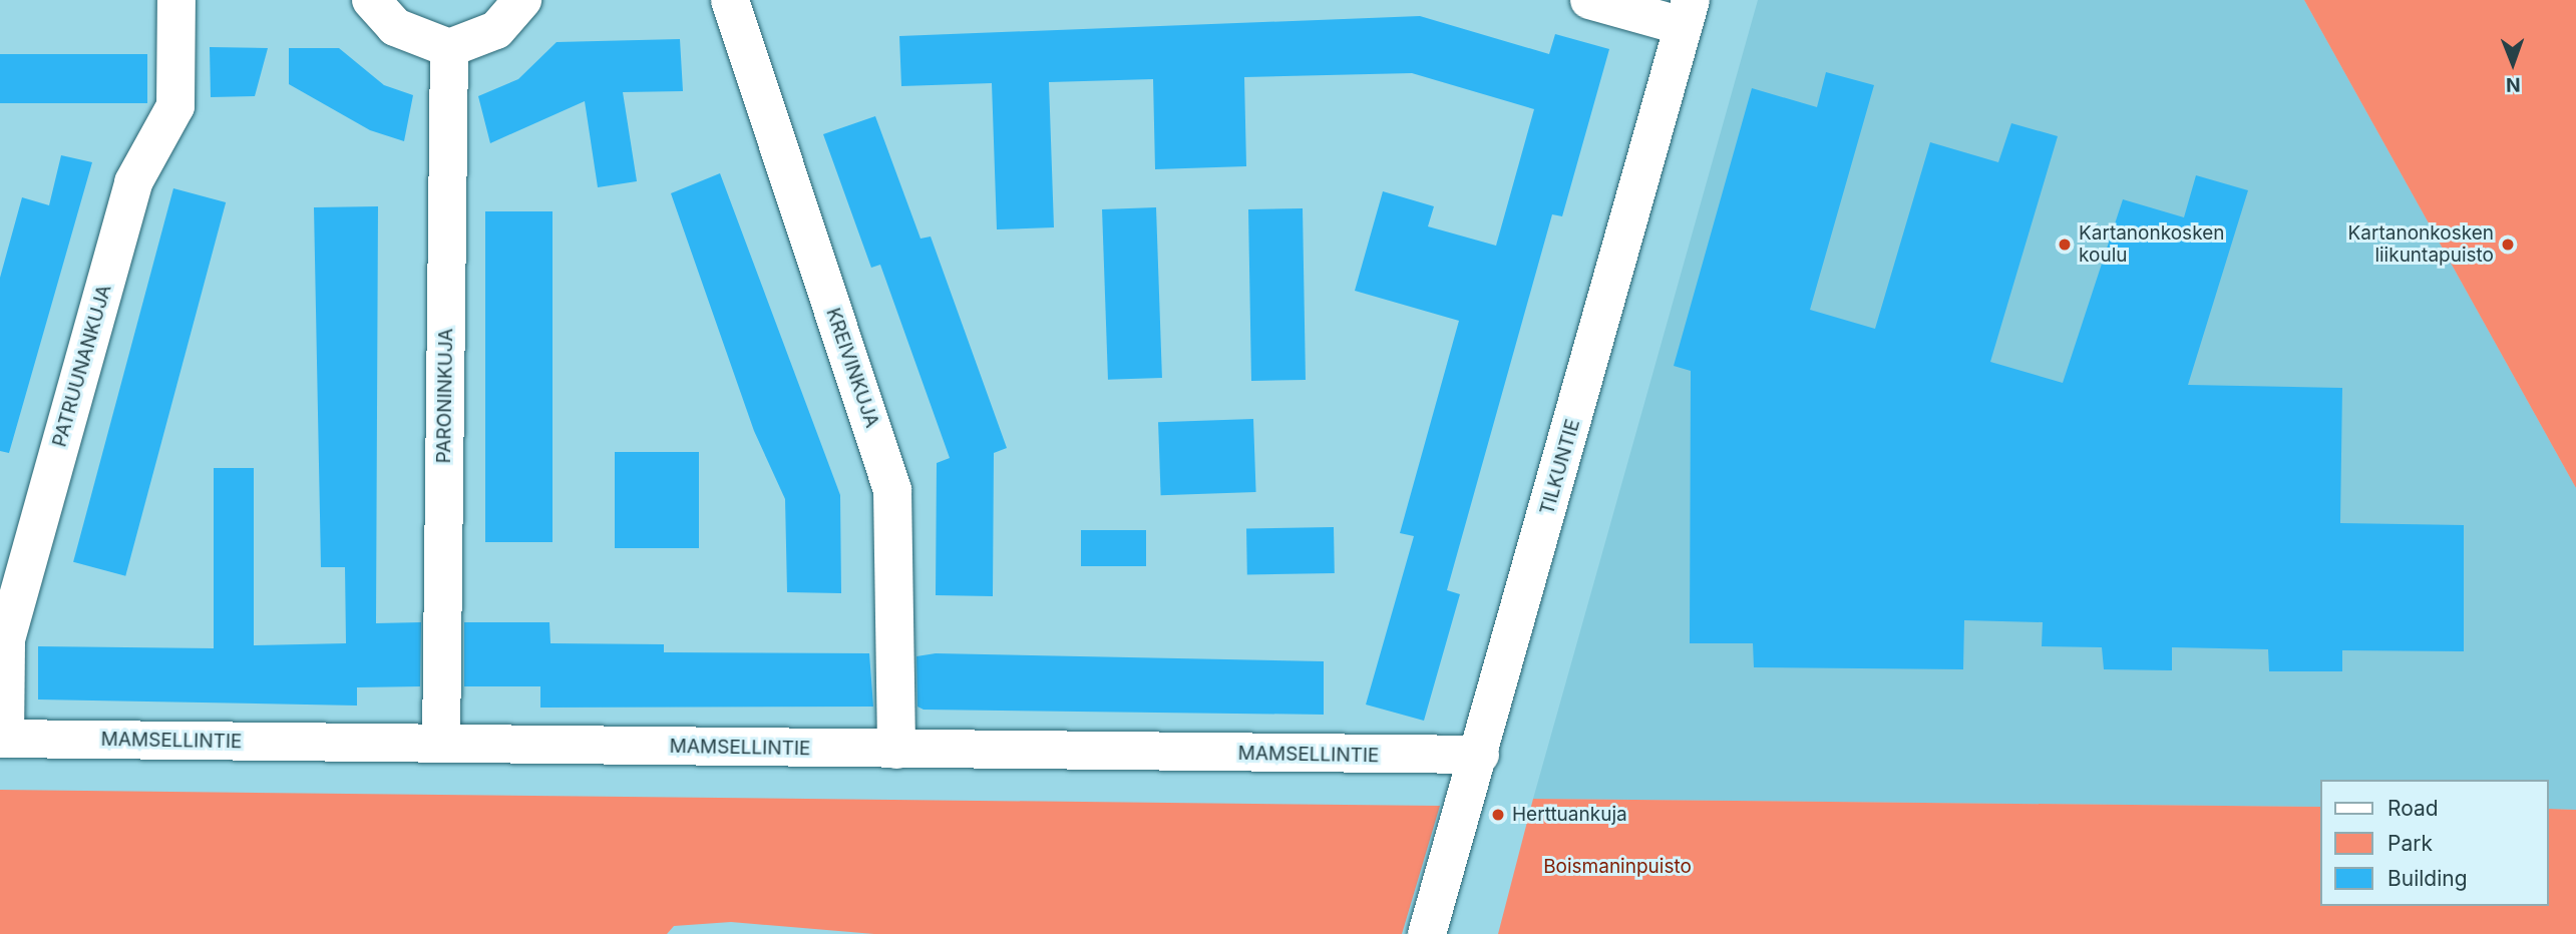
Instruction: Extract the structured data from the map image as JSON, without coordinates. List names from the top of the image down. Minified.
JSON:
{"streets":{"street":["PATRUUNANKUJA","KREIVINKUJA","PARONINKUJA","TILKUNTIE","MAMSELLINTIE"]},"crossings":[["PATRUUNANKUJA","MAMSELLINTIE"],["KREIVINKUJA","MAMSELLINTIE"],["PARONINKUJA","MAMSELLINTIE"],["TILKUNTIE","MAMSELLINTIE"]],"parks":["Boismaninpuisto"],"places":["Kartanonkosken koulu","Kartanonkosken liikuntapuisto","Herttuankuja"],"legend":["Road","Park","Building"],"north":"bottom"}
